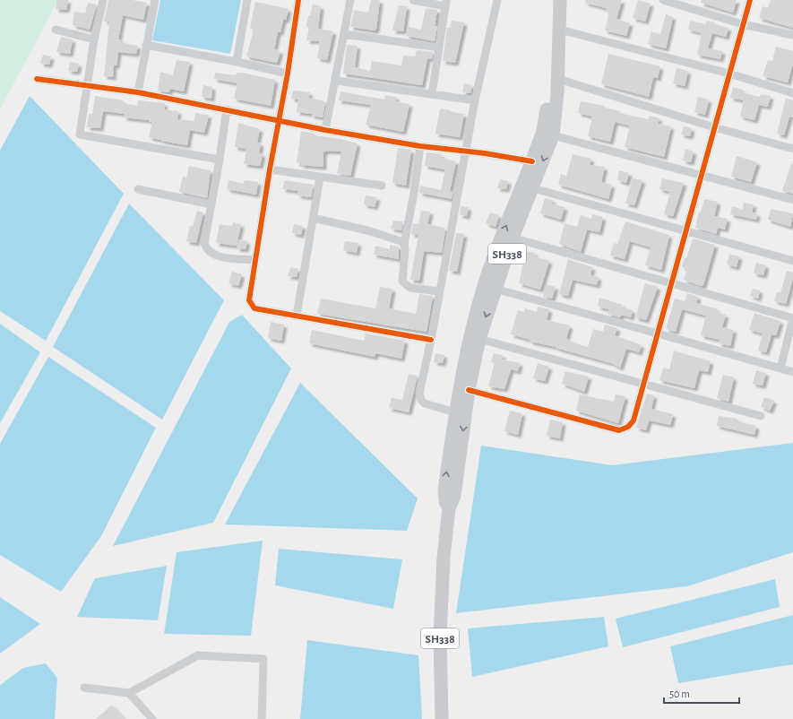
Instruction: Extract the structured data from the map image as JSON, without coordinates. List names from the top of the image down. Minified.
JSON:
{"streets":{"main road":["SH338"]},"scale_bar":"50 m"}
